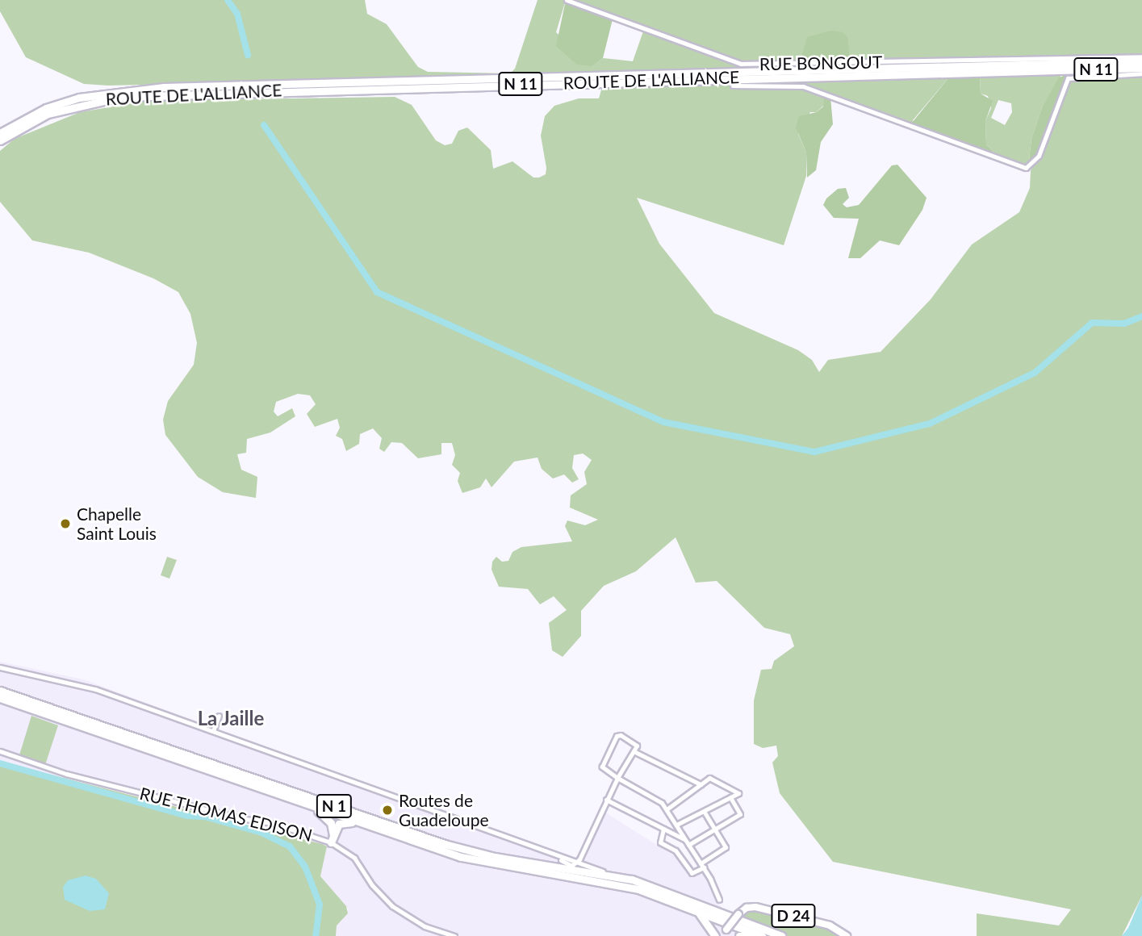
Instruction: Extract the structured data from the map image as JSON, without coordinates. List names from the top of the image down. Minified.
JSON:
{"streets":{"highway":["N 11","ROUTE DE L'ALLIANCE","N 1"],"main road":["D 24"],"street":["RUE BONGOUT","RUE THOMAS EDISON"]},"districts":["La Jaille"],"places":["Chapelle Saint Louis","Routes de Guadeloupe"]}
